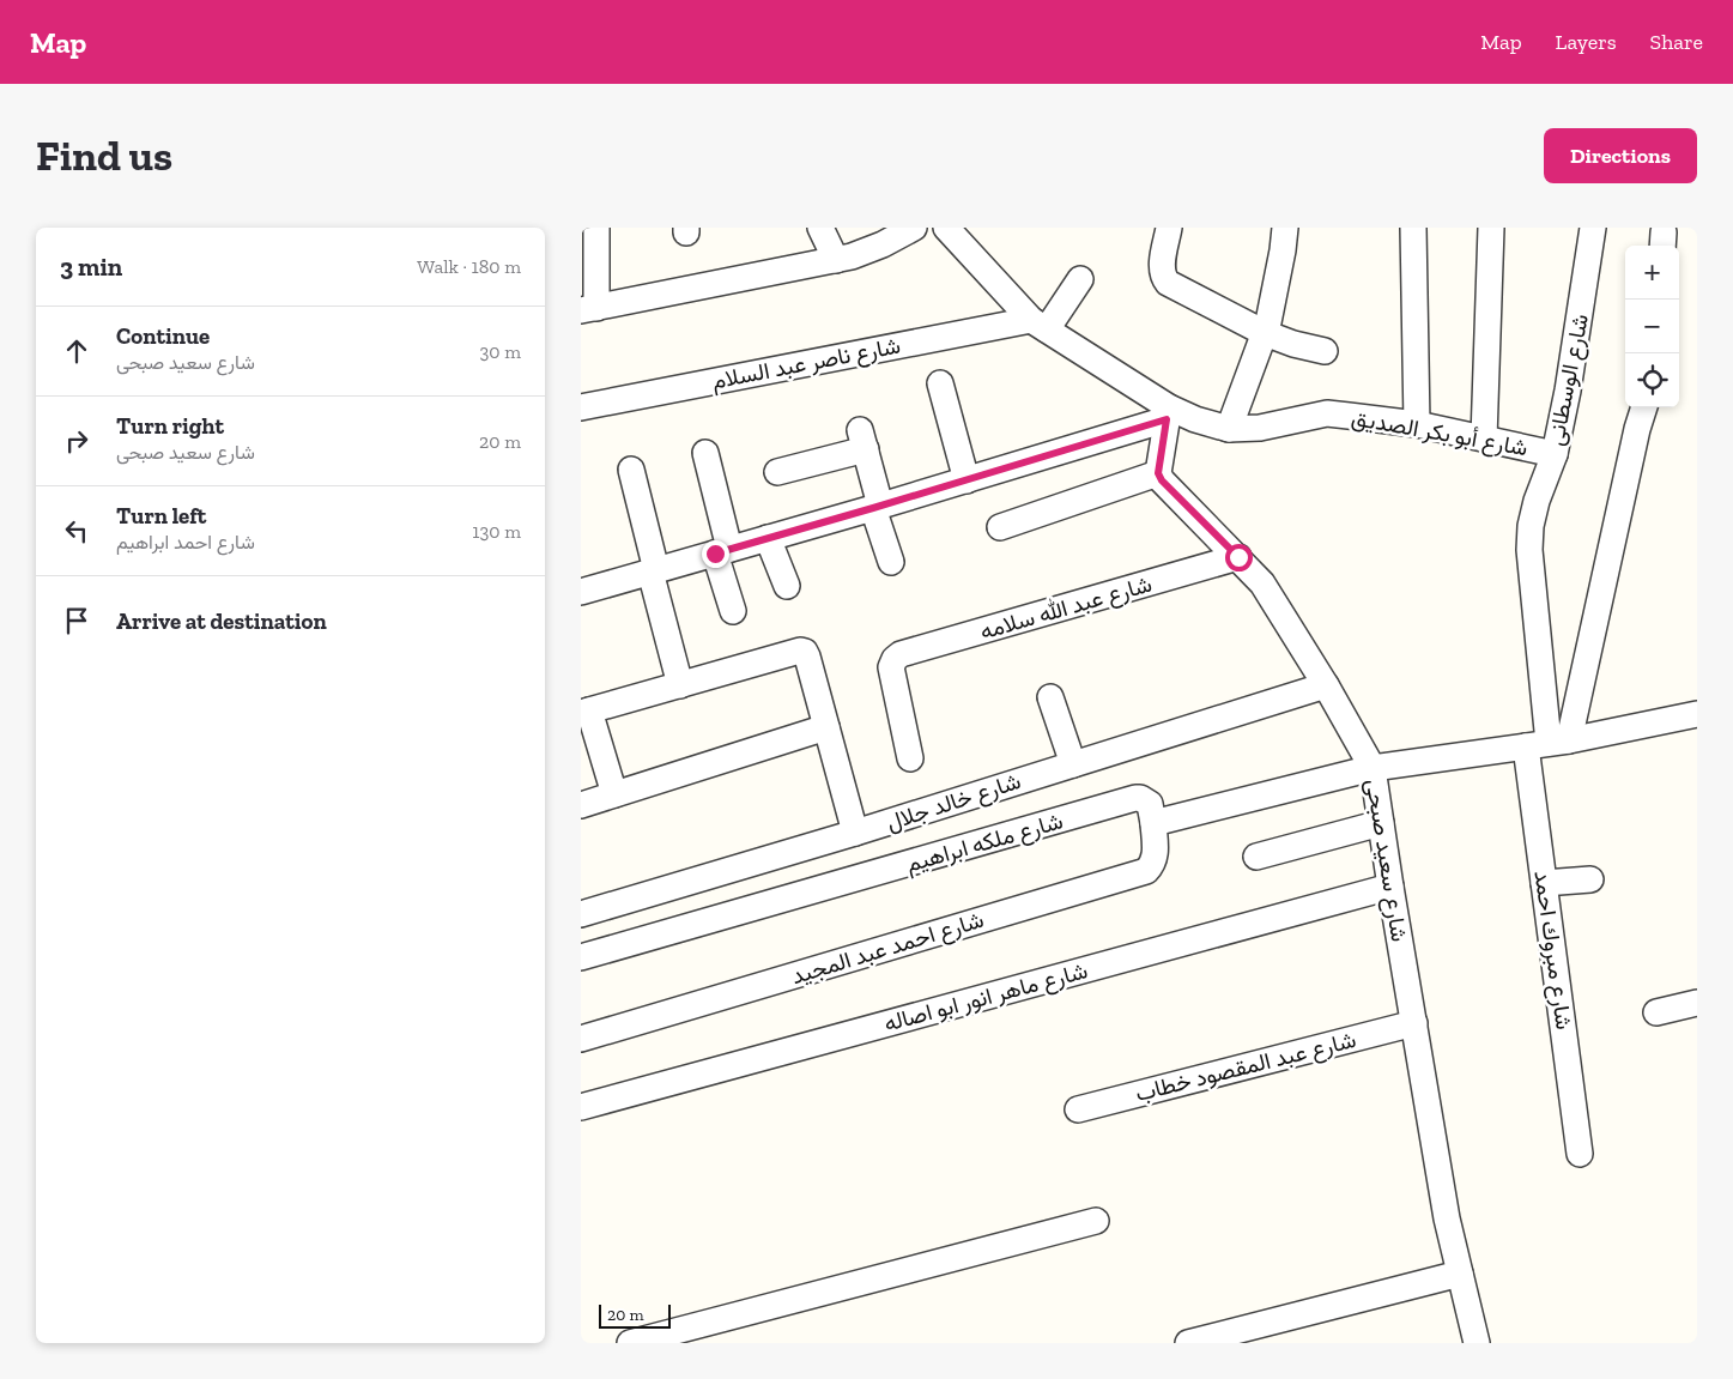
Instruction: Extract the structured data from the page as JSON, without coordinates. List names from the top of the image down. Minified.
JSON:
{"streets":{"street":["شارع ناصر عبد السلام","شارع الوسطانى","شارع أبو بكر الصديق","شارع عبد الله سلامه","شارع خالد جلال","شارع ملكه ابراهيم","شارع سعيد صبحى","شارع احمد عبد المجيد","شارع مبروك احمد","شارع ماهر انور ابو اصاله","شارع عبد المقصود خطاب"]},"crossings":[["شارع ناصر عبد السلام","شارع أبو بكر الصديق"],["شارع الوسطانى","شارع أبو بكر الصديق"],["شارع الوسطانى","شارع مبروك احمد"],["شارع عبد الله سلامه","شارع سعيد صبحى"],["شارع خالد جلال","شارع سعيد صبحى"],["شارع ملكه ابراهيم","شارع احمد عبد المجيد"],["شارع سعيد صبحى","شارع ماهر انور ابو اصاله"],["شارع سعيد صبحى","شارع عبد المقصود خطاب"]],"scale_bar":"20 m","page":{"header":"Map","nav":["Map","Layers","Share"],"buttons":"Directions","title":"Find us","heading":["3 min","Walk · 180 m"],"map_buttons":["+","−"],"list":[["Continue","شارع سعيد صبحى","30 m"],["Turn right","شارع سعيد صبحى","20 m"],["Turn left","شارع احمد ابراهيم","130 m"],"Arrive at destination"],"scale":"20 m"}}
